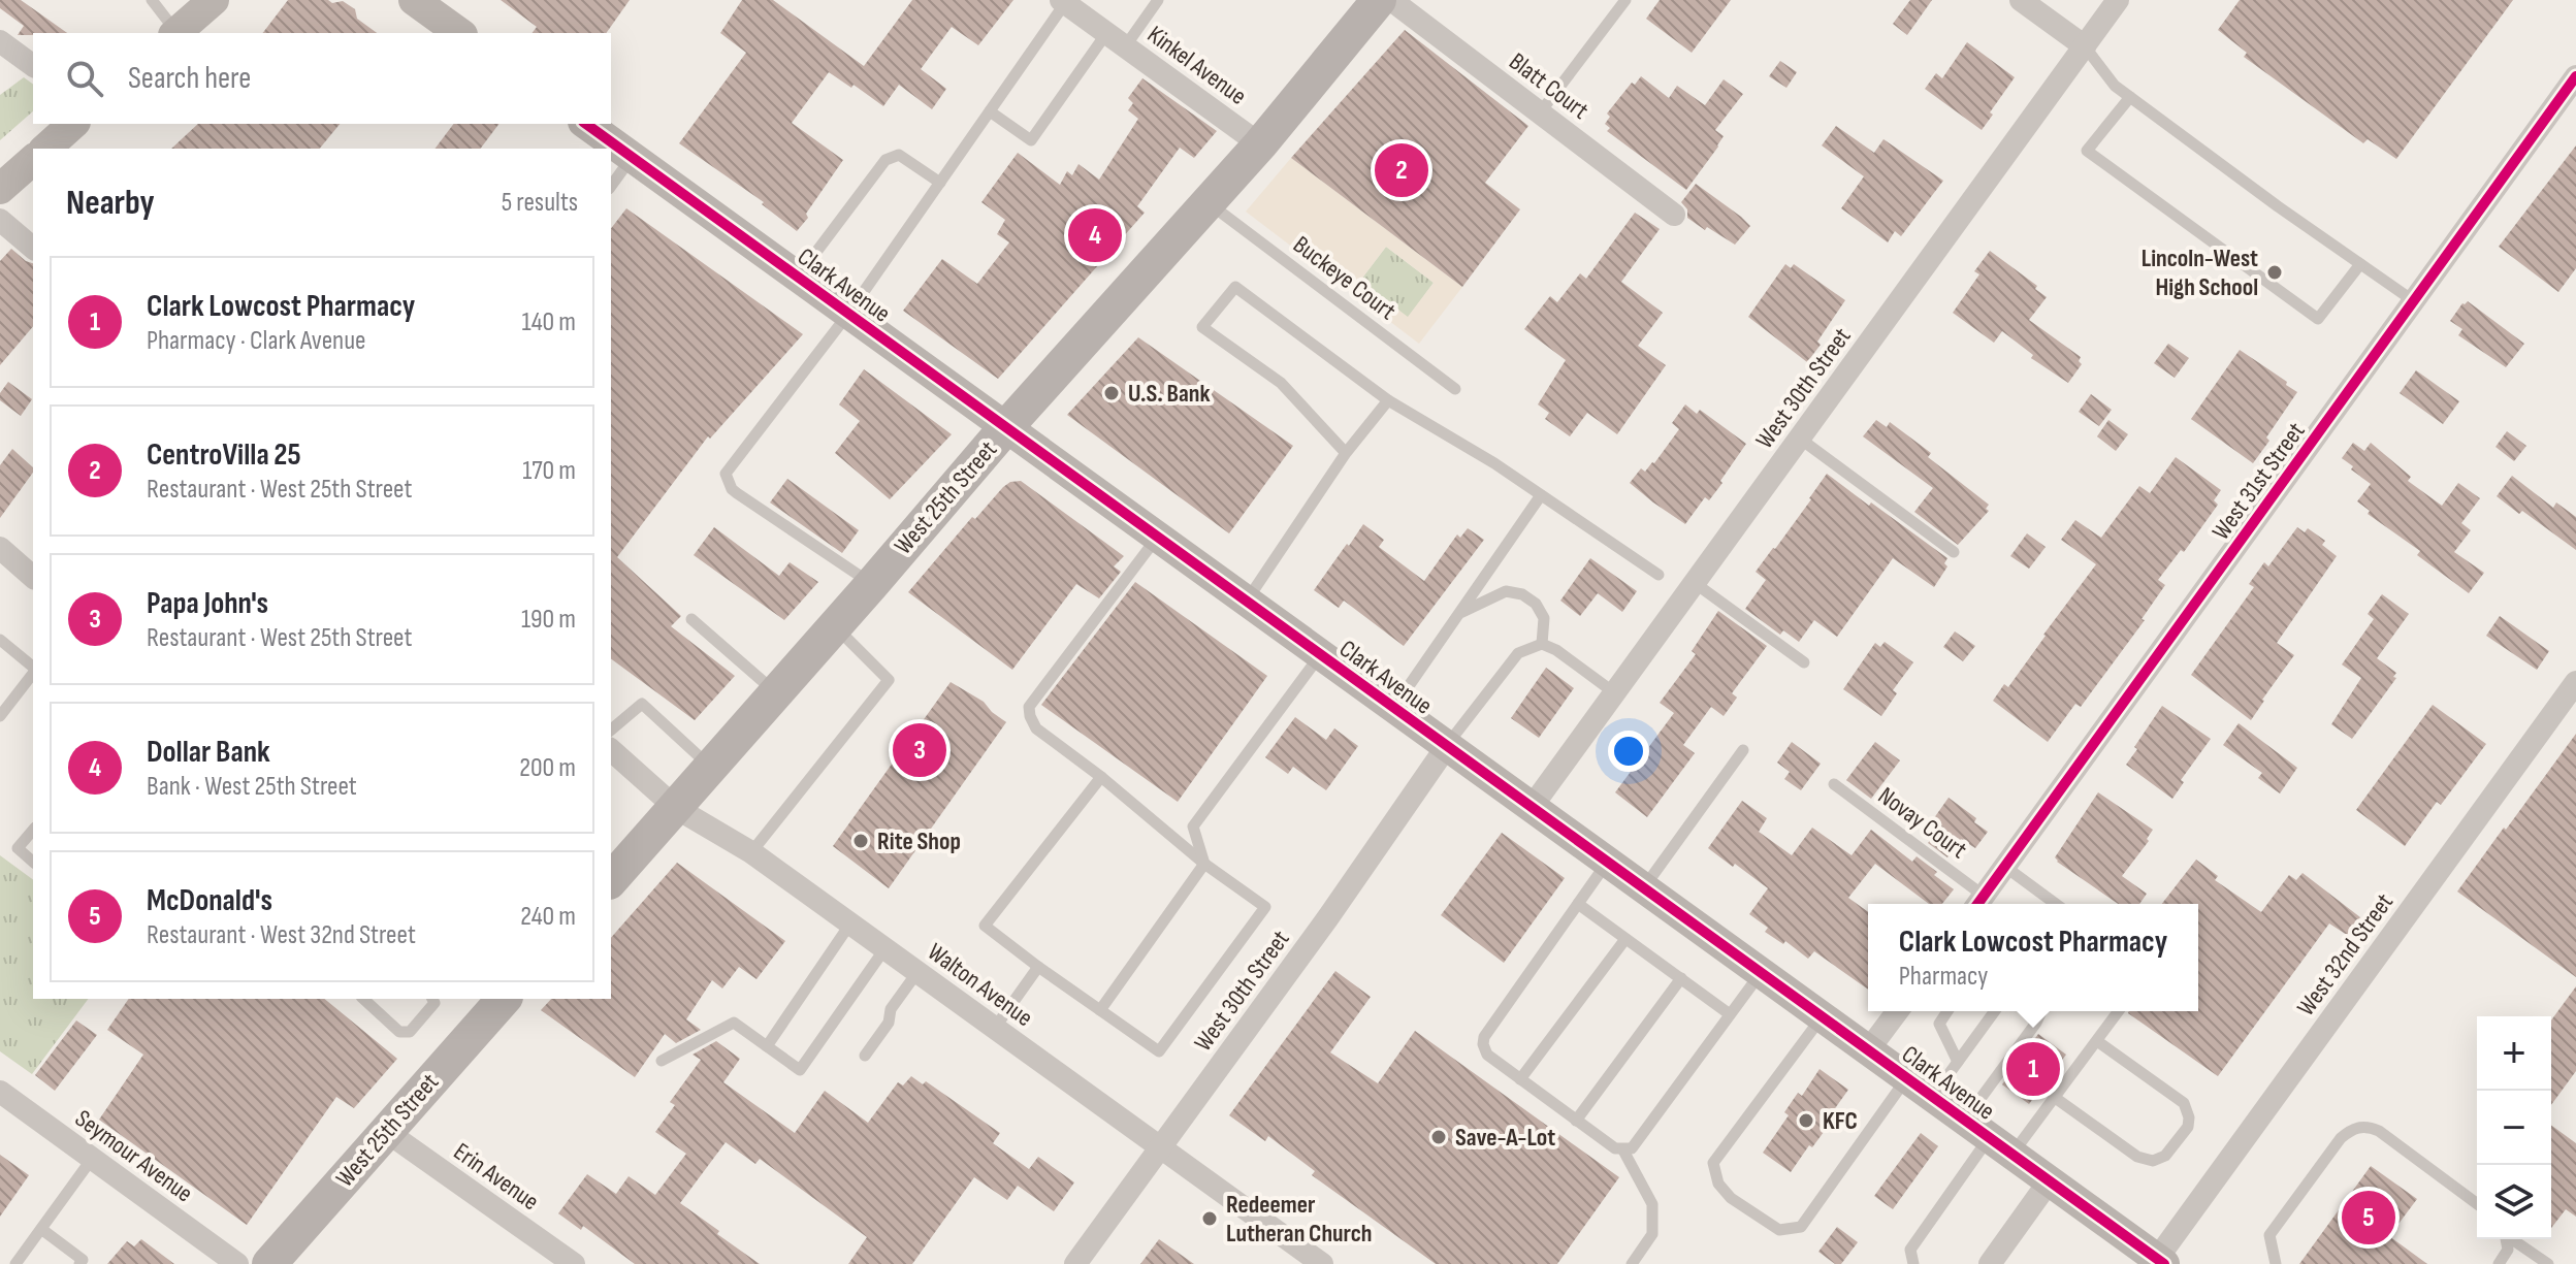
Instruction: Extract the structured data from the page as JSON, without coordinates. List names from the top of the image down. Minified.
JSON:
{"streets":{"main road":["West 25th Street"],"street":["Kinkel Avenue","Blatt Court","Clark Avenue","West 30th Street","West 31st Street","West 32nd Street","Walton Avenue","Seymour Avenue","Erin Avenue"],"lane":["Buckeye Court","Novay Court"]},"crossings":[["Kinkel Avenue","West 25th Street"],["Buckeye Court","West 25th Street"],["Clark Avenue","West 30th Street"],["Clark Avenue","West 25th Street"],["Clark Avenue","West 32nd Street"],["West 30th Street","Walton Avenue"],["West 31st Street","Novay Court"],["West 25th Street","Walton Avenue"],["West 25th Street","Erin Avenue"]],"places":["Lincoln-West High School","U.S. Bank","Rite Shop","KFC","Save-A-Lot","Redeemer Lutheran Church"],"page":{"search":"Search here","pins":["2","4","3","1","5"],"heading":["Nearby","5 results"],"list":[{"mark":"1","name":"Clark Lowcost Pharmacy","note":"Pharmacy · Clark Avenue","value":"140 m"},{"mark":"2","name":"CentroVilla 25","note":"Restaurant · West 25th Street","value":"170 m"},{"mark":"3","name":"Papa John's","note":"Restaurant · West 25th Street","value":"190 m"},{"mark":"4","name":"Dollar Bank","note":"Bank · West 25th Street","value":"200 m"},{"mark":"5","name":"McDonald's","note":"Restaurant · West 32nd Street","value":"240 m"}],"popup":["Clark Lowcost Pharmacy","Pharmacy"],"map_buttons":["+","−"]}}
